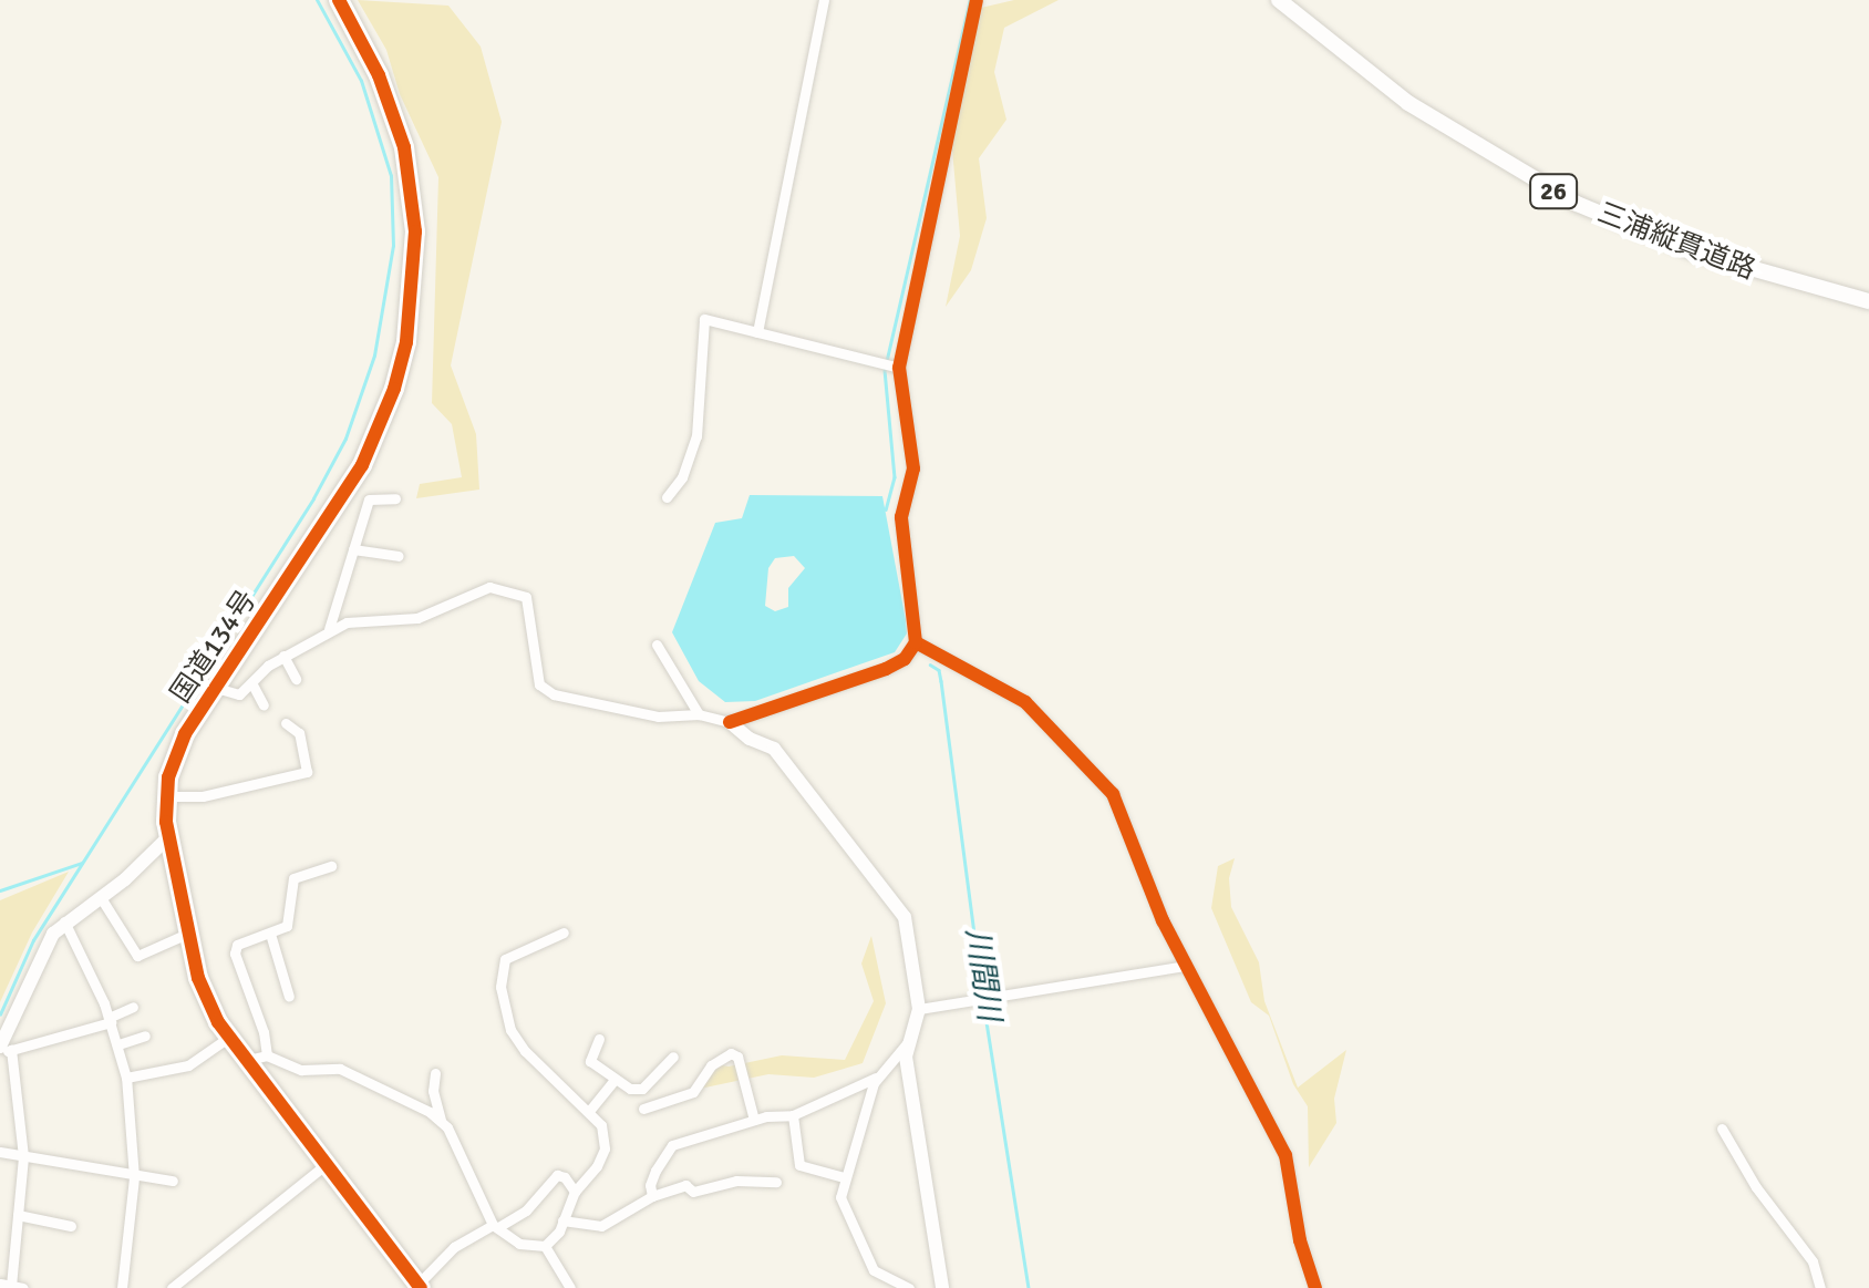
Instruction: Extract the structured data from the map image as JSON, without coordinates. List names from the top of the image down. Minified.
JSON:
{"streets":{"highway":["国道134号"],"main road":["26","三浦縦貫道路"]},"water":["川間川"]}
